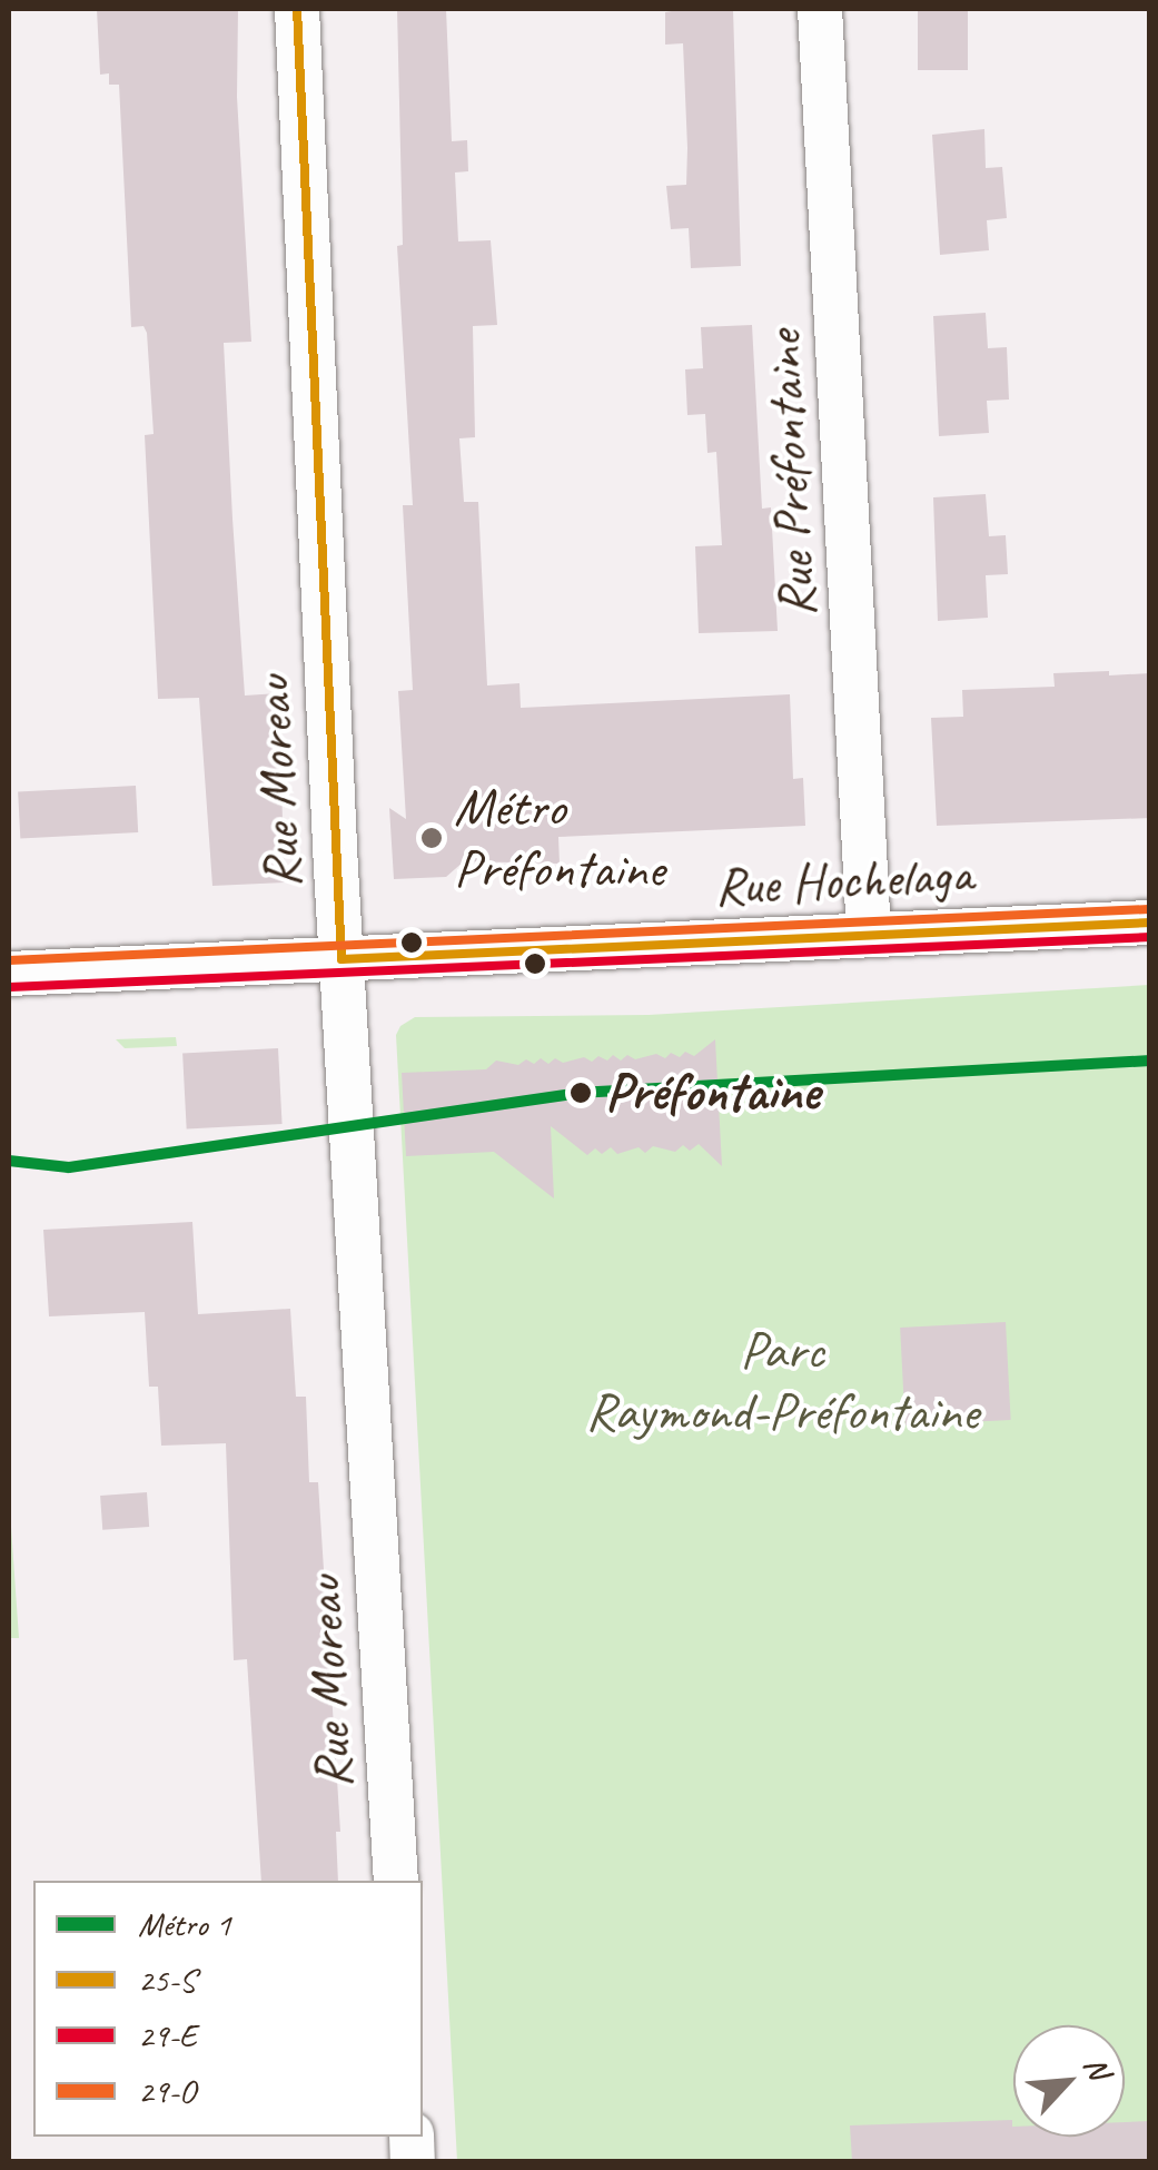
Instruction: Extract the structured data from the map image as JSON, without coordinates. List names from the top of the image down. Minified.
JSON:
{"streets":{"street":["Rue Préfontaine","Rue Moreau","Rue Hochelaga"]},"crossings":[["Rue Préfontaine","Rue Hochelaga"],["Rue Moreau","Rue Hochelaga"]],"parks":["Parc Raymond-Préfontaine"],"places":["Métro Préfontaine","Préfontaine"],"lines":["transit line 25-S","transit line 29-O","transit line 29-E","metro line 1"],"legend":["Métro 1","25-S","29-E","29-O"],"north":"top right"}
